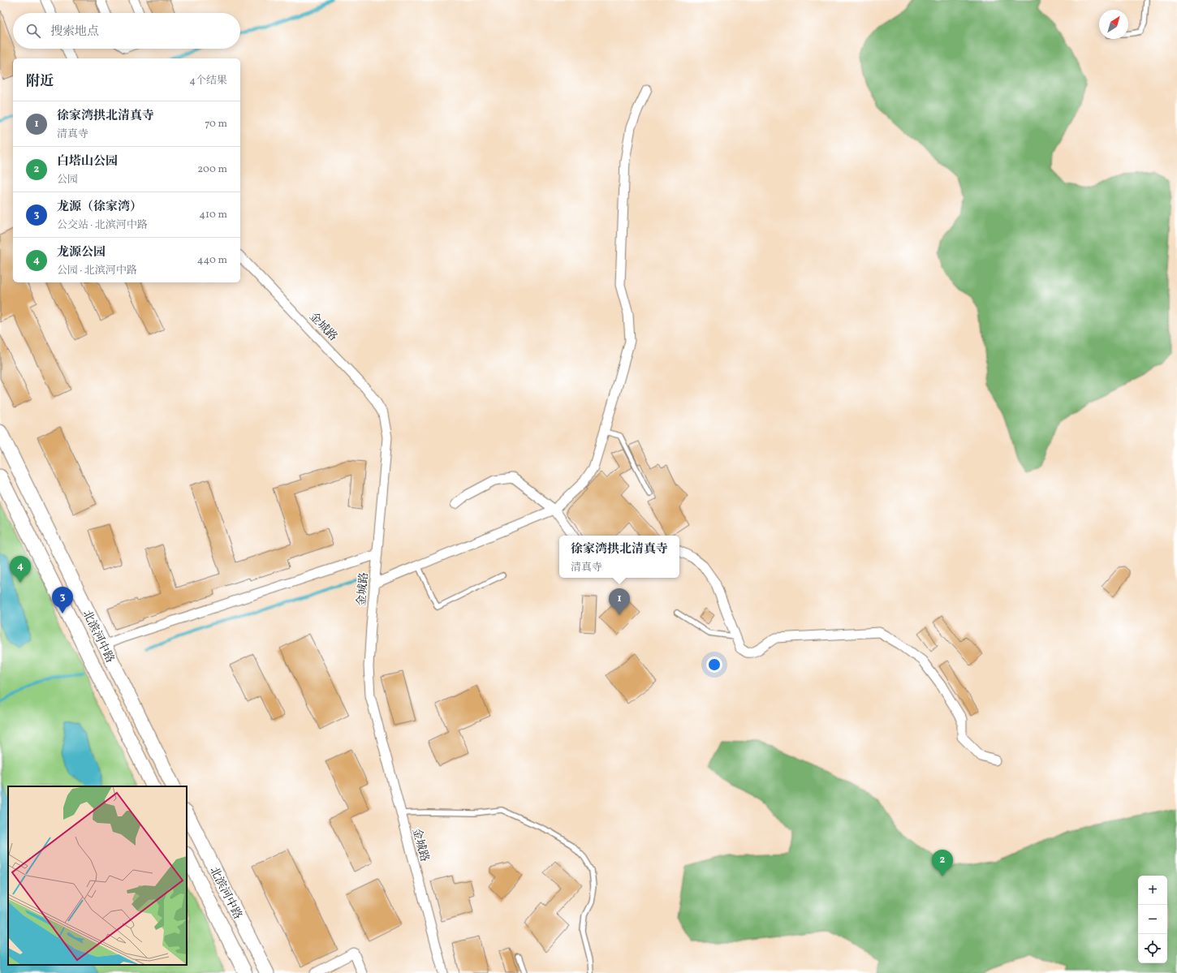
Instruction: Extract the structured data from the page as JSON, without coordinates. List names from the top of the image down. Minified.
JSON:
{"streets":{"main road":["北滨河中路"],"street":["金城路"]},"north":"top right","page":{"search":"搜索地点","heading":["附近","4个结果"],"list":[{"mark":"1","name":"徐家湾拱北清真寺","note":"清真寺","value":"70 m"},{"mark":"2","name":"白塔山公园","note":"公园","value":"200 m"},{"mark":"3","name":"龙源（徐家湾）","note":"公交站 · 北滨河中路","value":"410 m"},{"mark":"4","name":"龙源公园","note":"公园 · 北滨河中路","value":"440 m"}],"popup":["徐家湾拱北清真寺","清真寺"],"pins":["4","3","1","2"],"map_buttons":["+","−"]}}
